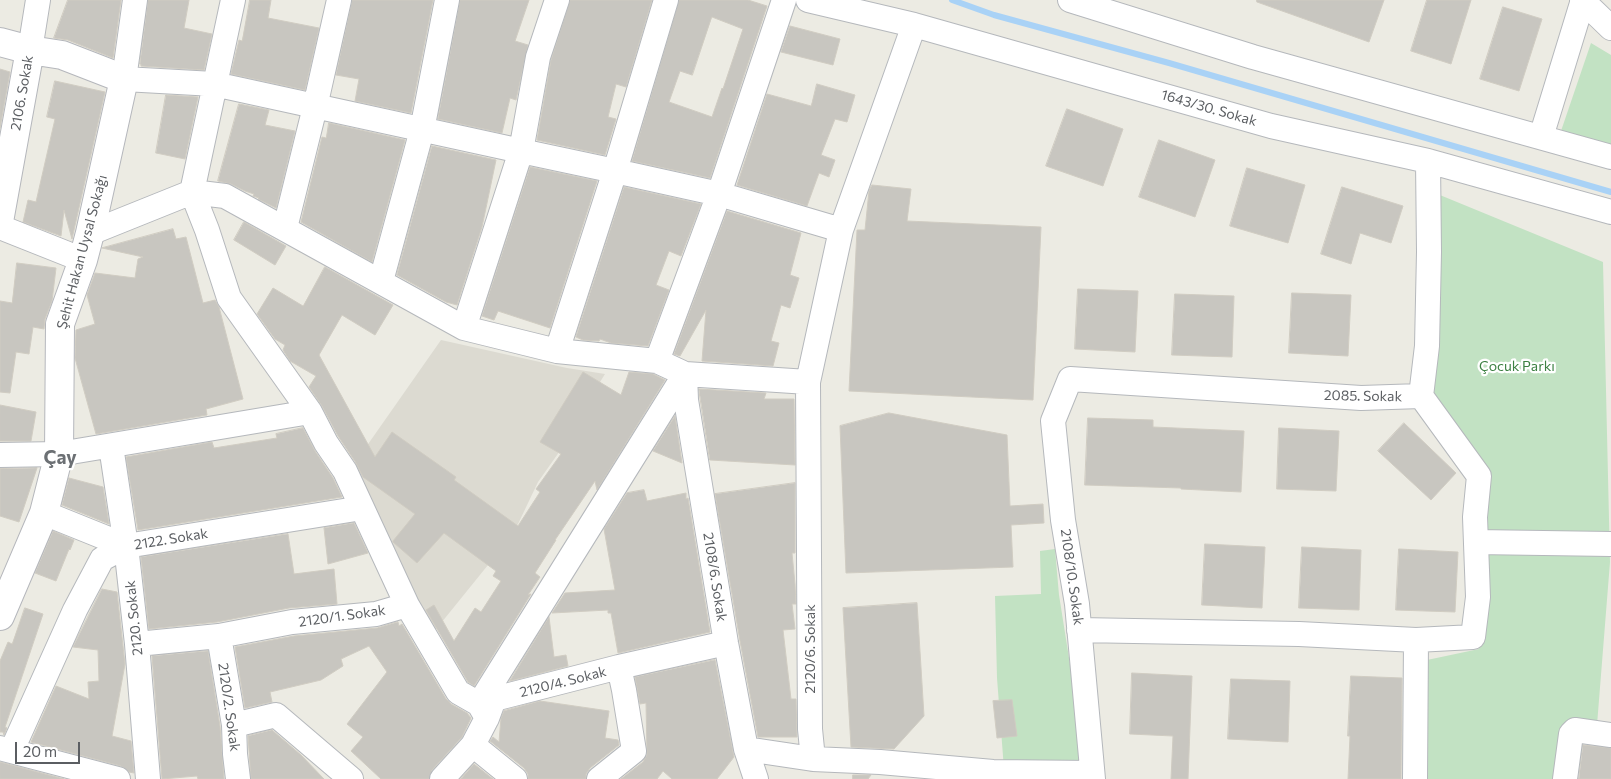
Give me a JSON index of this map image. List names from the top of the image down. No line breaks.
{"streets":{"main road":["2106. Sokak","Şehit Hakan Uysal Sokağı"],"street":["1643/30. Sokak","2085. Sokak","2122. Sokak","2108/6. Sokak","2108/10. Sokak","2120/1. Sokak","2120. Sokak","2120/6. Sokak","2120/4. Sokak","2120/2. Sokak"]},"crossings":[["1643/30. Sokak","2085. Sokak"],["1643/30. Sokak","2120/6. Sokak"],["2085. Sokak","2108/10. Sokak"],["2122. Sokak","2120. Sokak"],["2108/6. Sokak","2120/4. Sokak"],["2120/1. Sokak","2120. Sokak"],["2120/1. Sokak","2120/2. Sokak"]],"districts":["Çay"],"parks":["Çocuk Parkı"],"scale_bar":"20 m"}
